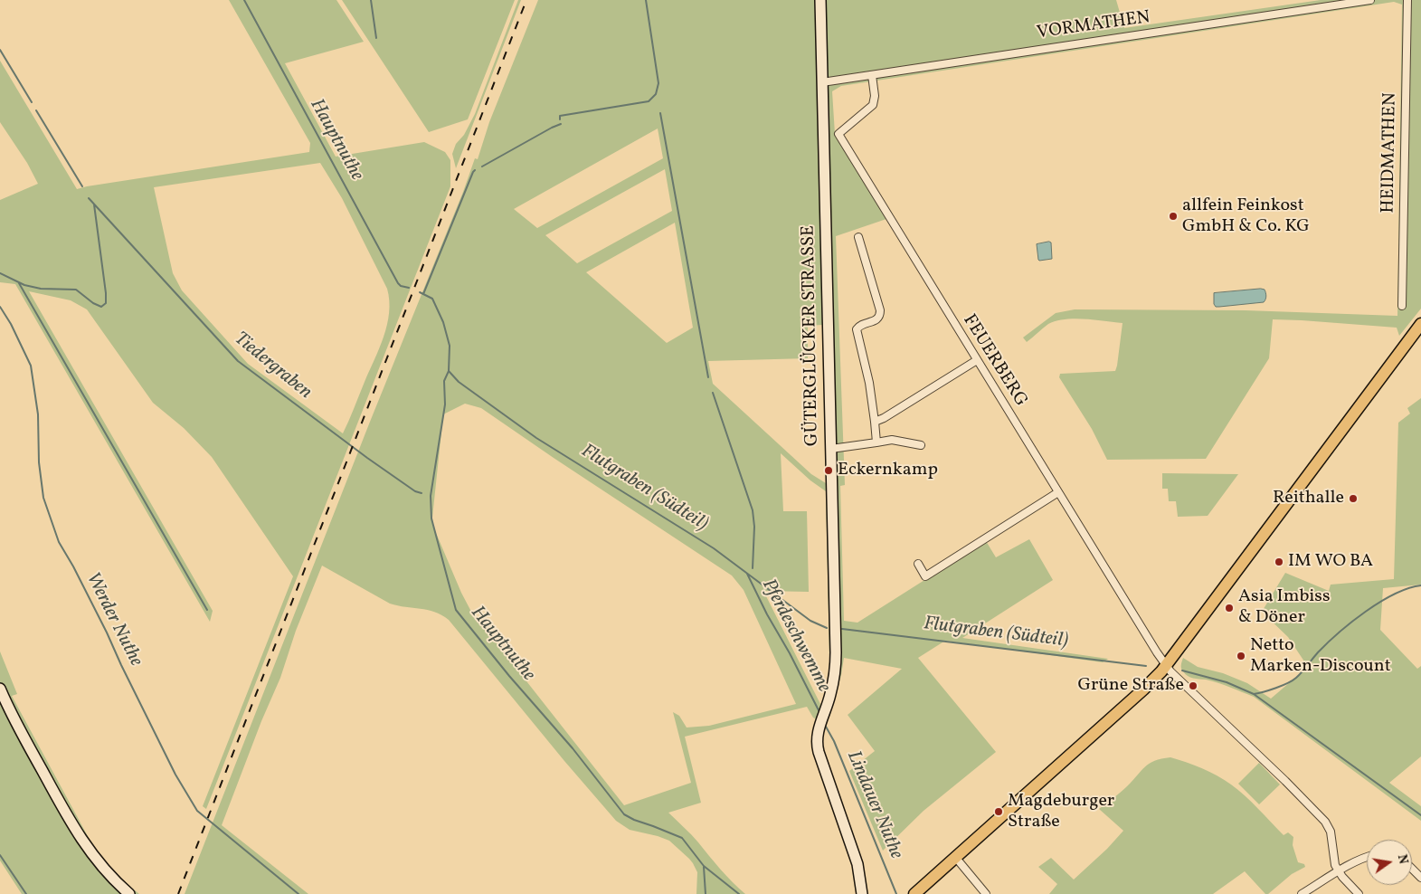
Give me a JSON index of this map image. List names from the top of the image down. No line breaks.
{"streets":{"street":["VORMATHEN","HEIDMATHEN","GÜTERGLÜCKER STRASSE","FEUERBERG"]},"crossings":[["VORMATHEN","GÜTERGLÜCKER STRASSE"],["VORMATHEN","FEUERBERG"]],"water":["Hauptnuthe","Tiedergraben","Flutgraben (Südteil)","Werder Nuthe","Pferdeschwemme","Lindauer Nuthe"],"places":["allfein Feinkost GmbH & Co. KG","Eckernkamp","Reithalle","IM WO BA","Asia Imbiss & Döner","Netto Marken-Discount","Grüne Straße","Magdeburger Straße"],"north":"right"}
